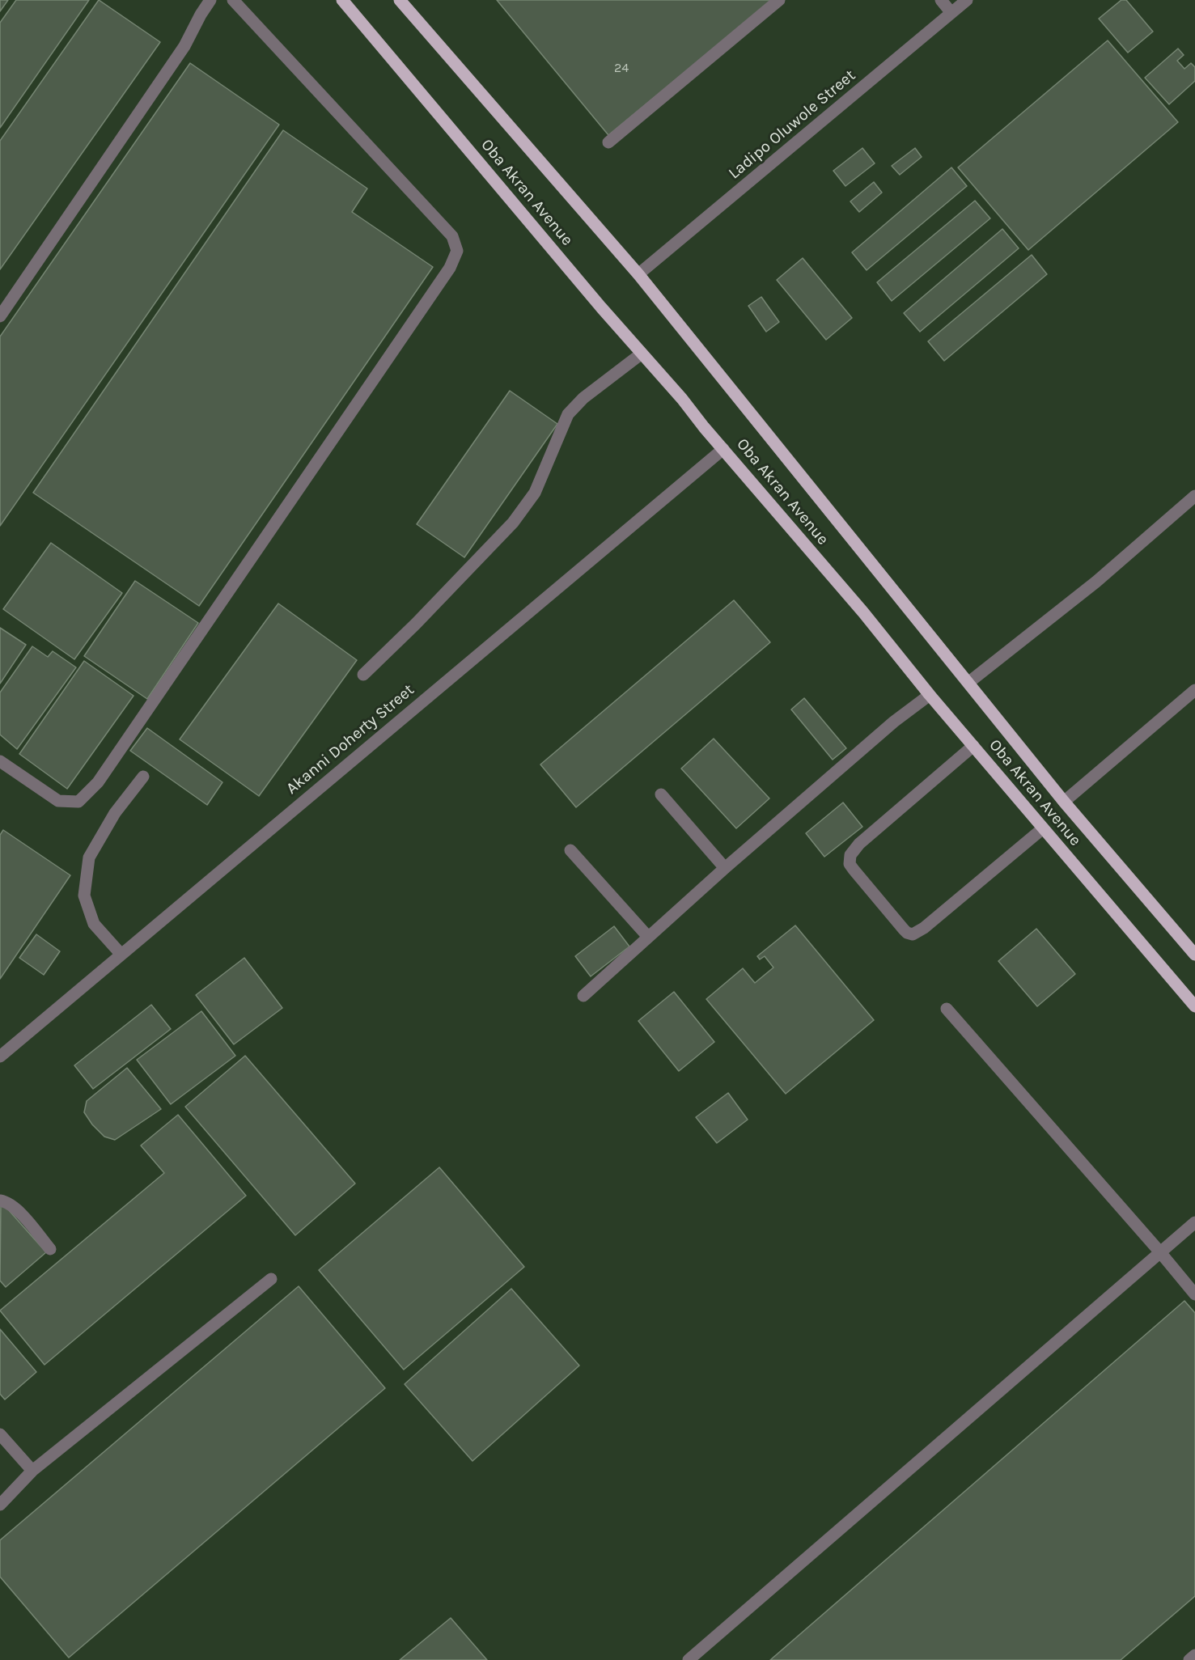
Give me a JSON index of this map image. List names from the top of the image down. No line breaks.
{"streets":{"main road":["Oba Akran Avenue"],"street":["Ladipo Oluwole Street","Akanni Doherty Street"]},"crossings":[["Ladipo Oluwole Street","Oba Akran Avenue"],["Oba Akran Avenue","Akanni Doherty Street"]],"house_numbers":["24"]}
